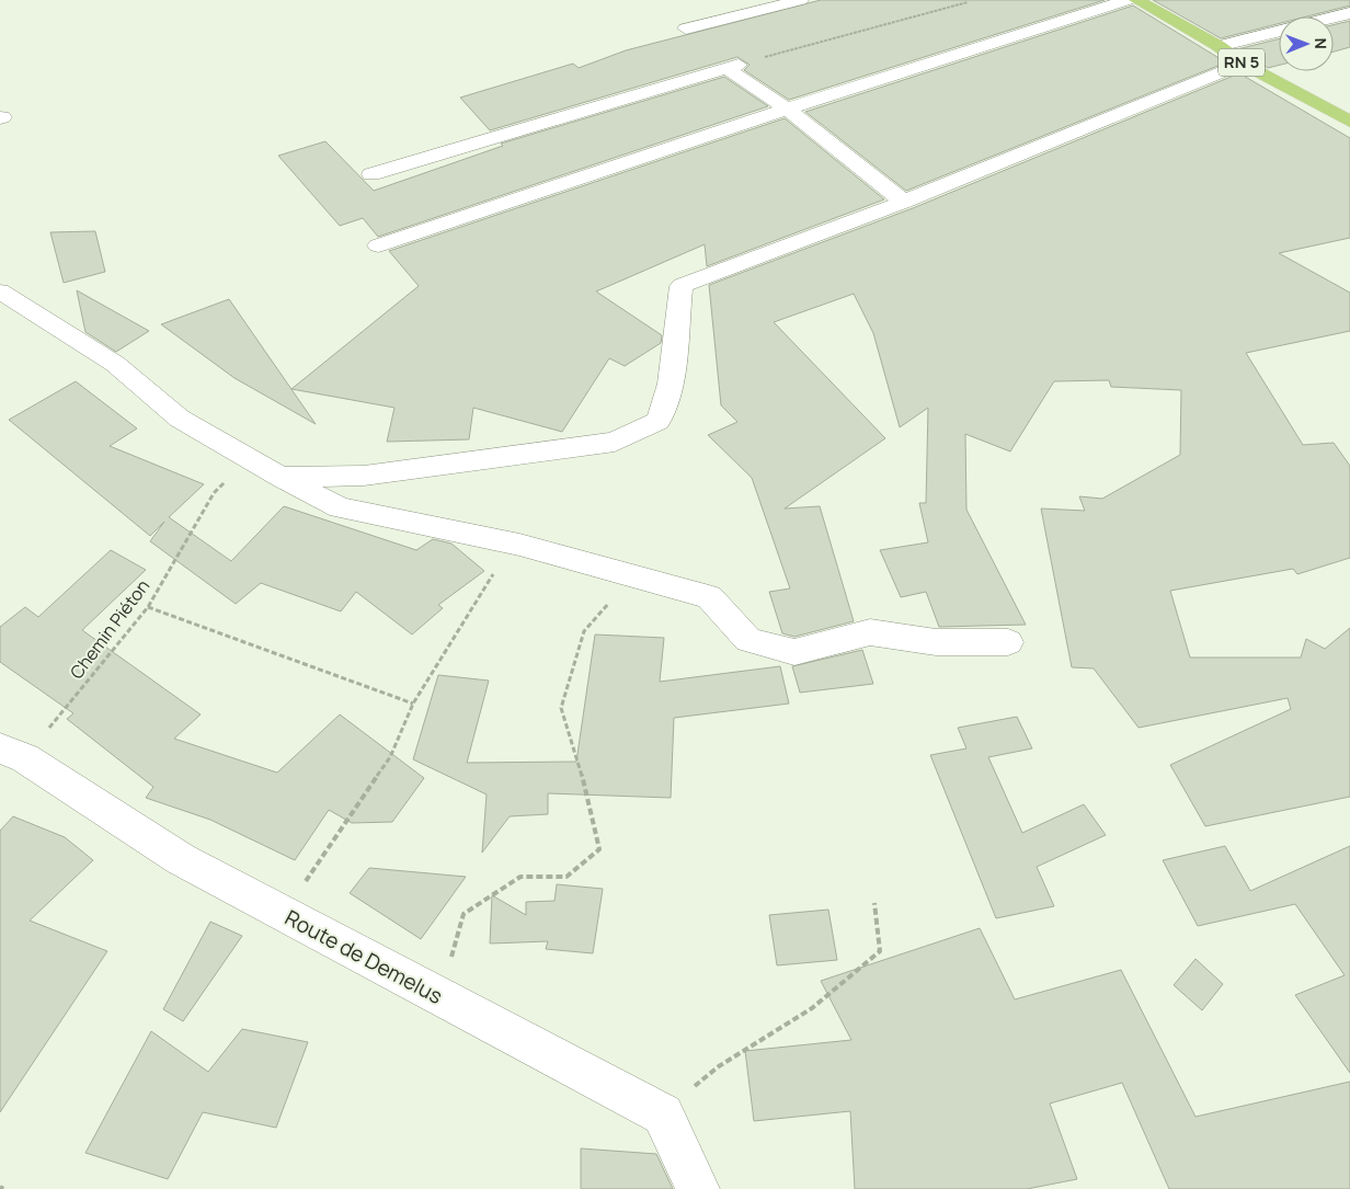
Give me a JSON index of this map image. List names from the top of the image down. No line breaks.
{"streets":{"main road":["RN 5"],"street":["Route de Demelus"],"path":["Chemin Piéton"]},"crossings":[["Chemin Piéton","Route de Demelus"]],"north":"right"}
